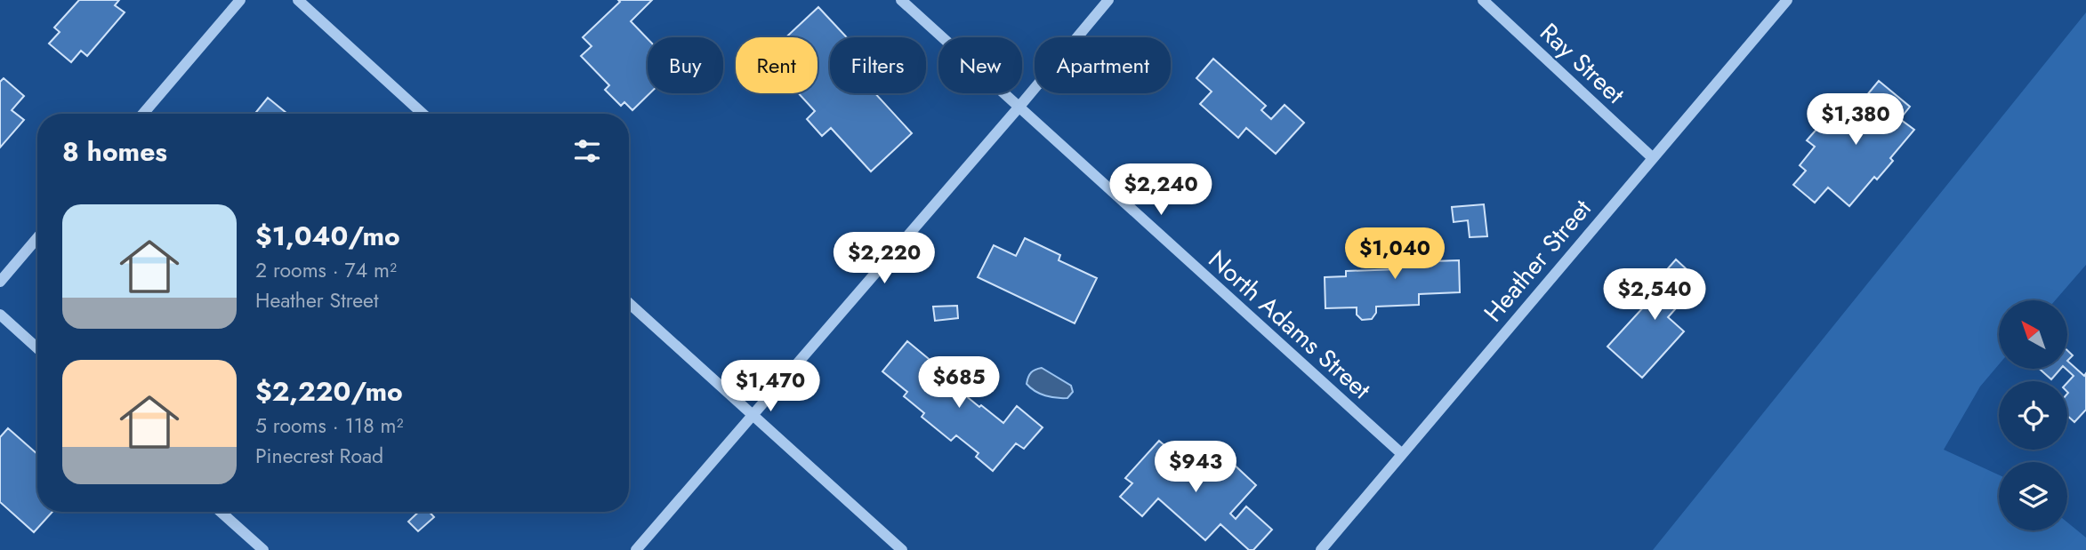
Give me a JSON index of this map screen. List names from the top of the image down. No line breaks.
{"streets":{"street":["Ray Street","Heather Street","North Adams Street"]},"crossings":[["Ray Street","Heather Street"],["Heather Street","North Adams Street"]],"north":"top left","page":{"chip":["Buy","Rent","Filters","New","Apartment"],"price":["$1,380","$2,240","$1,040","$2,220","$2,540","$685","$1,470","$943"],"heading":"8 homes","list":[{"name":"$1,040/mo","note":"2 rooms · 74 m² · Heather Street"},{"name":"$2,220/mo","note":"5 rooms · 118 m² · Pinecrest Road"}]}}
